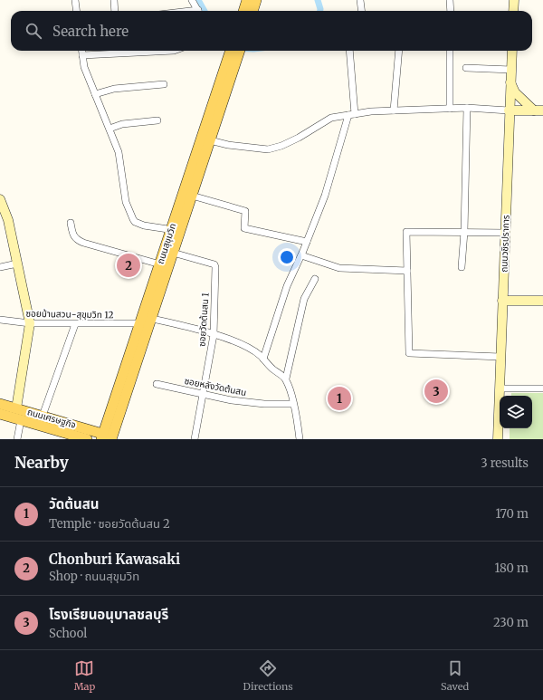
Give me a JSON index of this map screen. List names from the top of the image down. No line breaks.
{"streets":{"main road":["ถนนสุขุมวิท","ถนนเศรษฐกิจ"],"street":["ถนนวชิรปราการ","ซอยบ้านสวน-สุขุมวิท 12","ซอยวัดต้นสน 1","ซอยหลังวัดต้นสน"]},"crossings":[["ถนนสุขุมวิท","ซอยบ้านสวน-สุขุมวิท 12"],["ถนนสุขุมวิท","ซอยวัดต้นสน 1"],["ถนนสุขุมวิท","ถนนเศรษฐกิจ"],["ซอยวัดต้นสน 1","ซอยหลังวัดต้นสน"]],"page":{"search":"Search here","pins":["2","3","1"],"heading":["Nearby","3 results"],"list":[{"mark":"1","name":"วัดต้นสน","note":"Temple · ซอยวัดต้นสน 2","value":"170 m"},{"mark":"2","name":"Chonburi Kawasaki","note":"Shop · ถนนสุขุมวิท","value":"180 m"},{"mark":"3","name":"โรงเรียนอนุบาลชลบุรี","note":"School","value":"230 m"}],"nav":["Map","Directions","Saved"]}}
